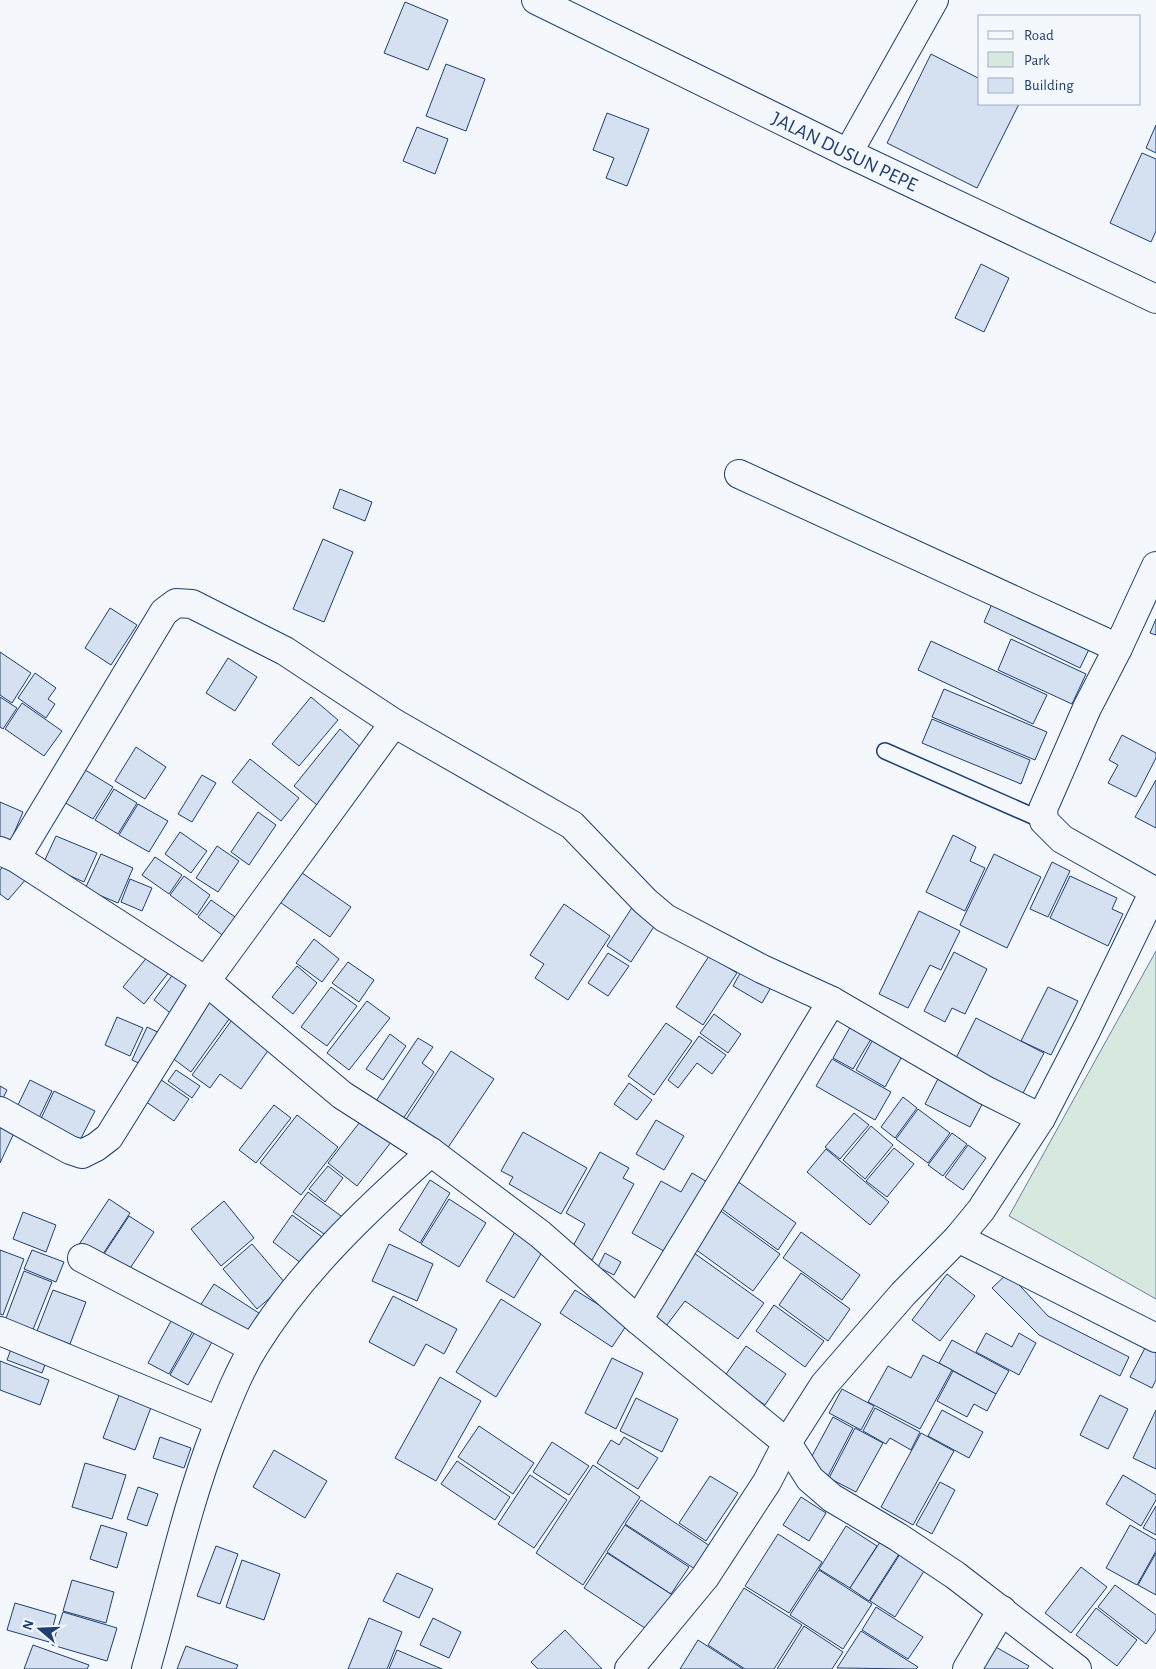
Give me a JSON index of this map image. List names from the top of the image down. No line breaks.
{"streets":{"street":["JALAN DUSUN PEPE"]},"legend":["Road","Park","Building"],"north":"left"}
